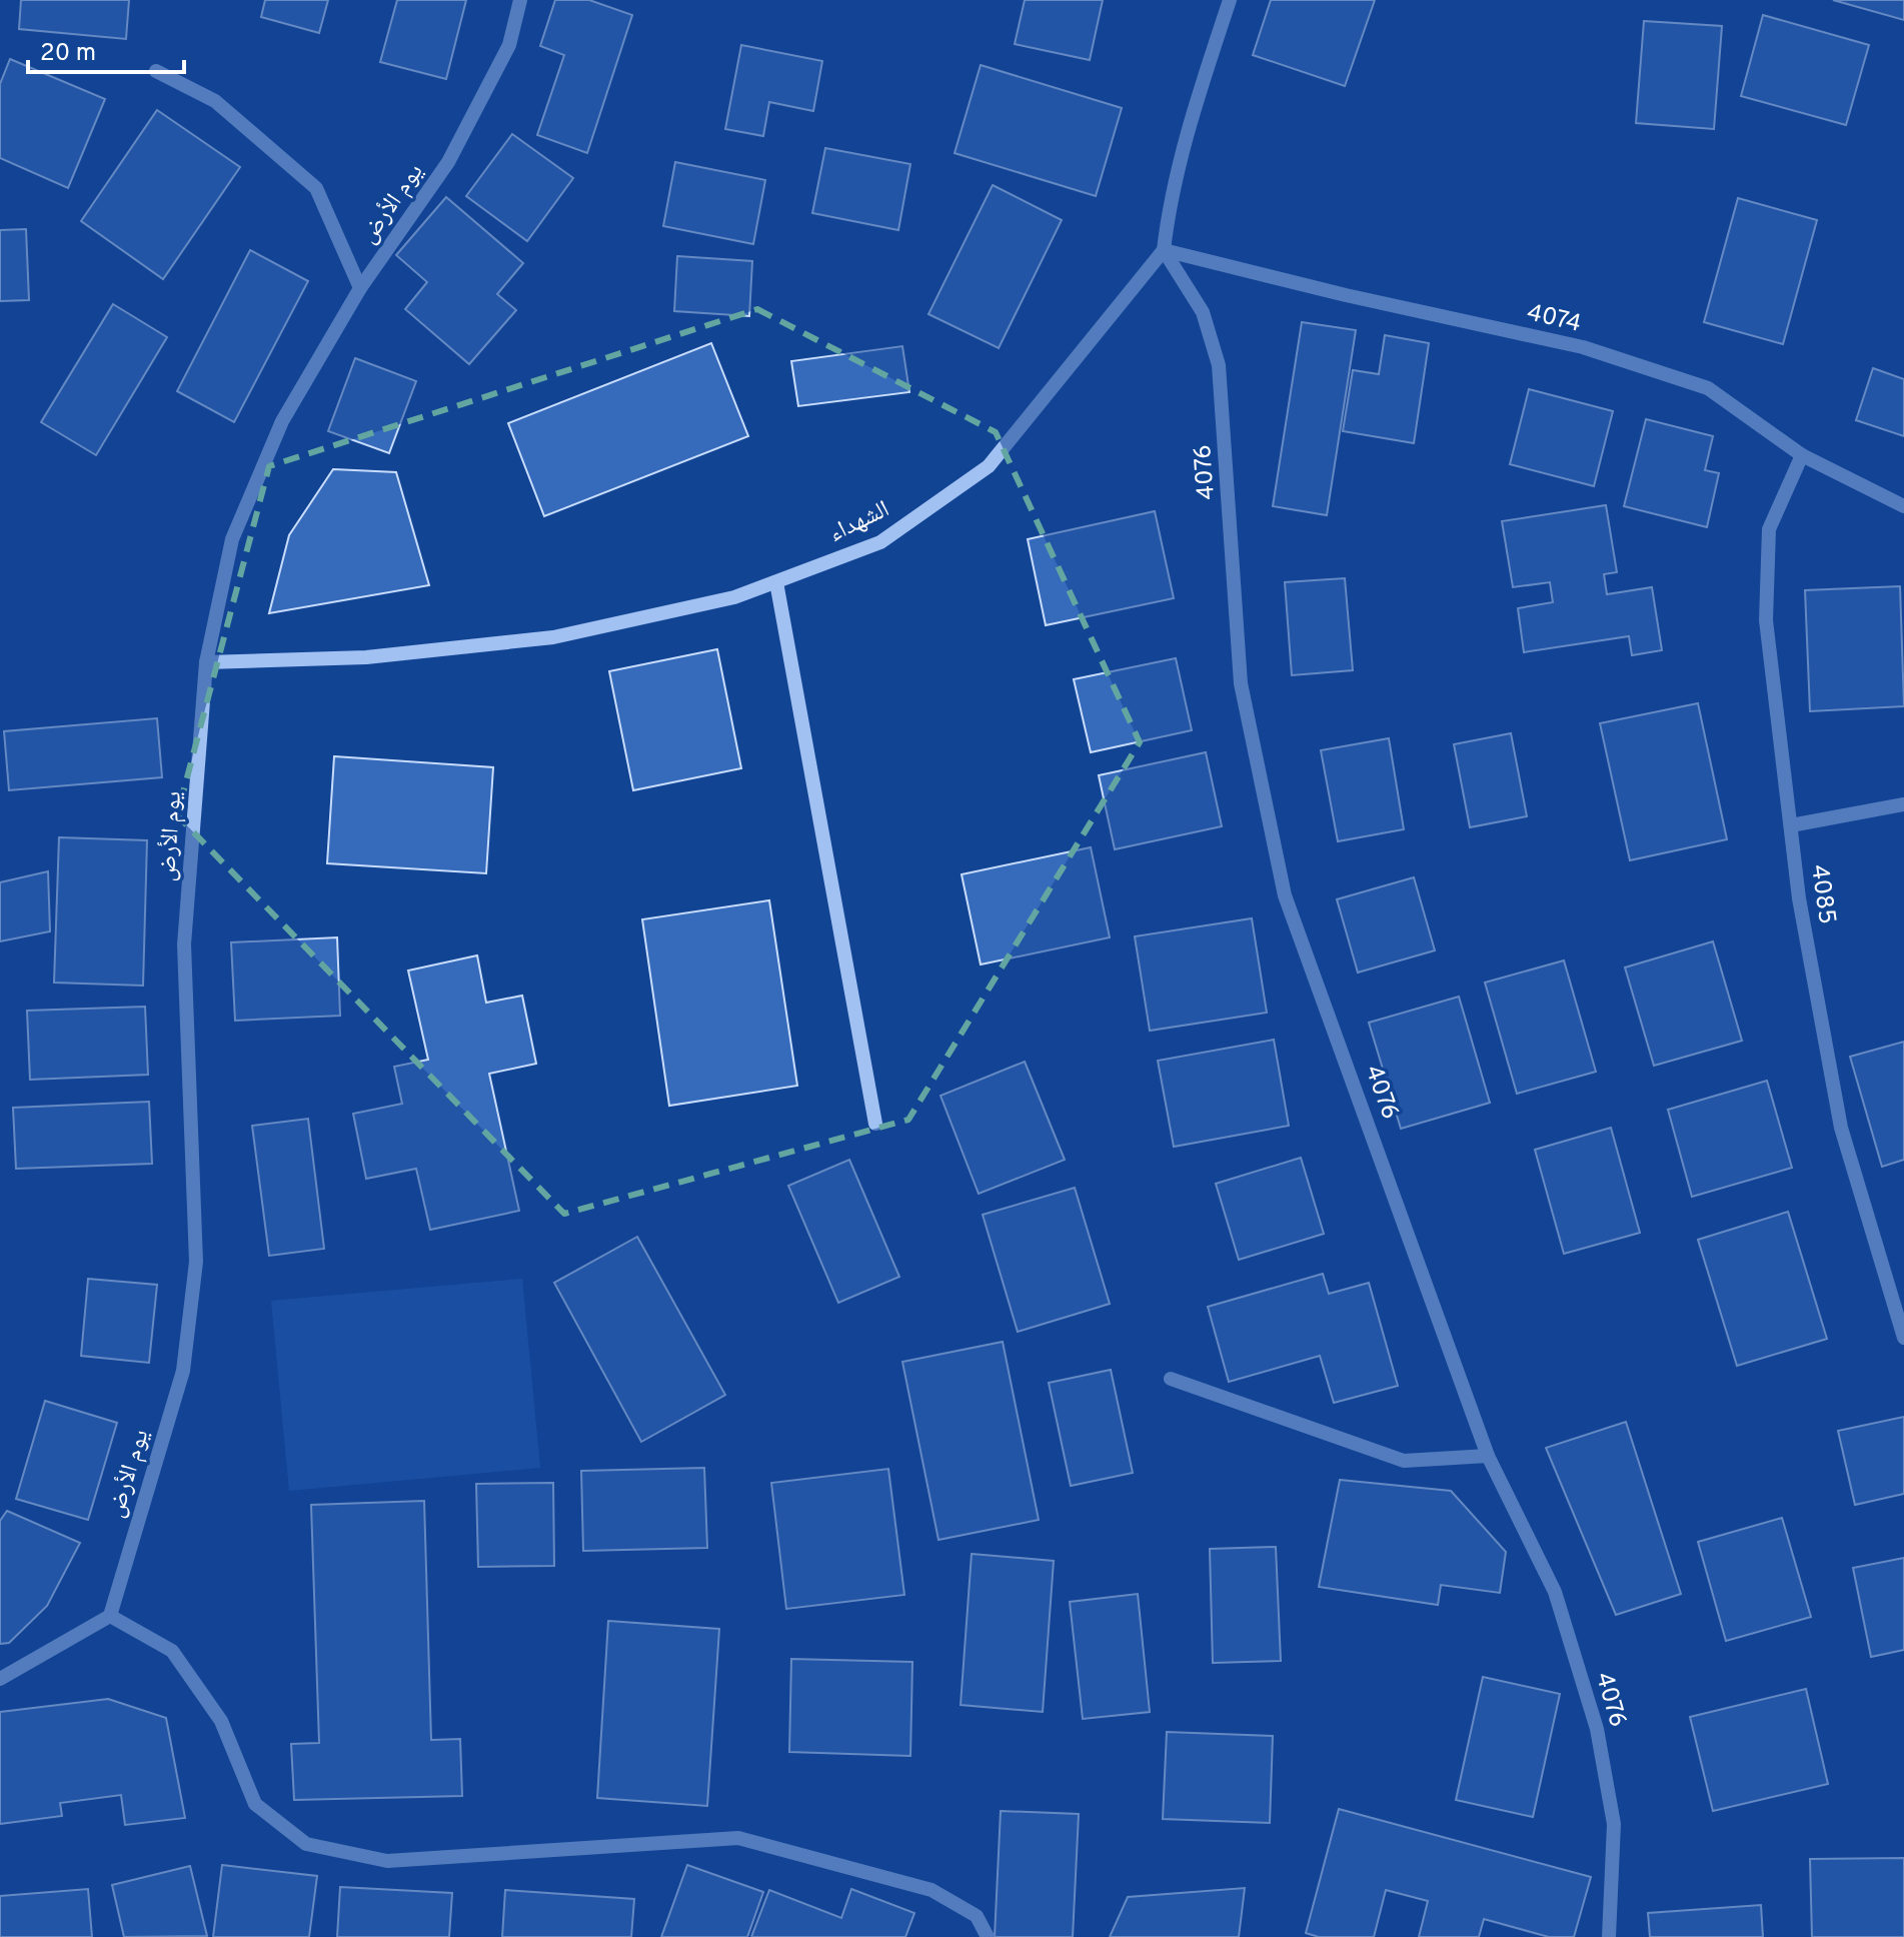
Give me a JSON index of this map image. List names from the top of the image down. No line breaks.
{"streets":{"street":["يوم الأرض","4074","4076","الشهداء","4085"]},"crossings":[["يوم الأرض","الشهداء"],["4074","4076"],["4074","الشهداء"],["4074","4085"],["4076","الشهداء"]],"scale_bar":"20 m"}
